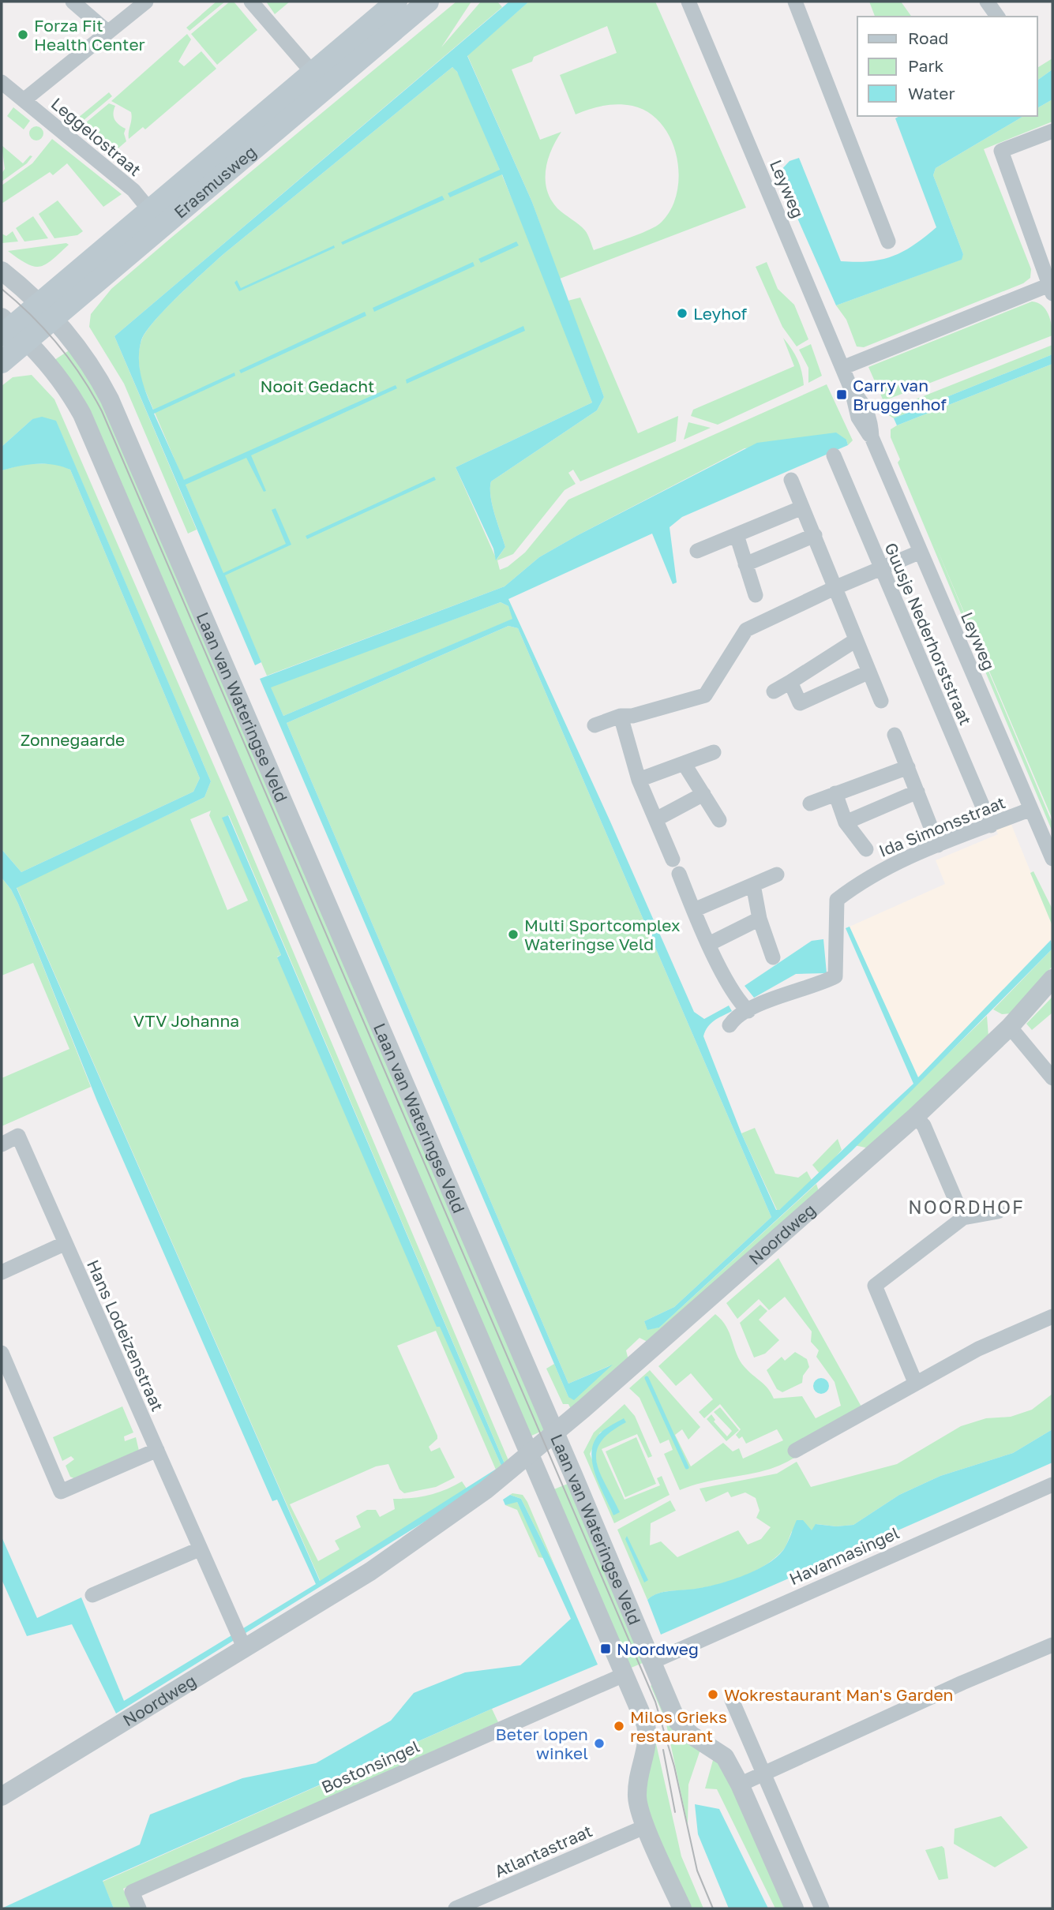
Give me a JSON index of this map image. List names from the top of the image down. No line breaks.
{"streets":{"main road":["Erasmusweg"],"street":["Leggelostraat","Leyweg","Guusje Nederhorststraat","Laan van Wateringse Veld","Ida Simonsstraat","Noordweg","Hans Lodeizenstraat","Havannasingel","Bostonsingel","Atlantastraat"]},"crossings":[["Leggelostraat","Erasmusweg"],["Erasmusweg","Laan van Wateringse Veld"],["Leyweg","Ida Simonsstraat"],["Guusje Nederhorststraat","Ida Simonsstraat"],["Laan van Wateringse Veld","Noordweg"],["Laan van Wateringse Veld","Havannasingel"],["Laan van Wateringse Veld","Bostonsingel"],["Laan van Wateringse Veld","Atlantastraat"],["Noordweg","Hans Lodeizenstraat"]],"districts":["NOORDHOF"],"parks":["Nooit Gedacht","Zonnegaarde","VTV Johanna"],"places":{"other":["Forza Fit Health Center","Leyhof","Multi Sportcomplex Wateringse Veld","Wokrestaurant Man's Garden","Milos Grieks restaurant","Beter lopen winkel"],"transit":["Carry van Bruggenhof","Noordweg"]},"legend":["Road","Park","Water"]}
